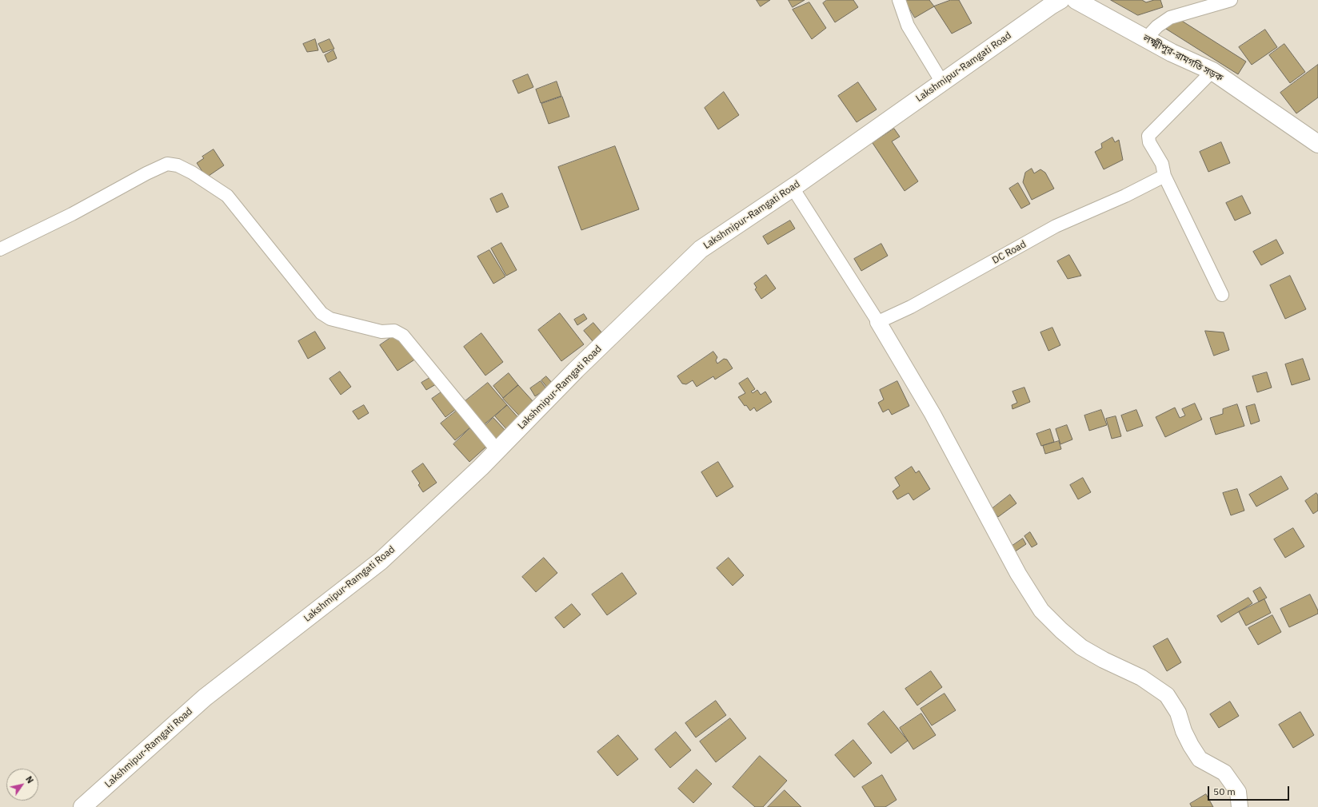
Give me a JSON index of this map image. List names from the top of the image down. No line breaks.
{"streets":{"main road":["লক্ষ্মীপুর-রামগতি সড়ক","Lakshmipur-Ramgati Road"],"street":["DC Road"]},"scale_bar":"50 m","north":"top right"}
